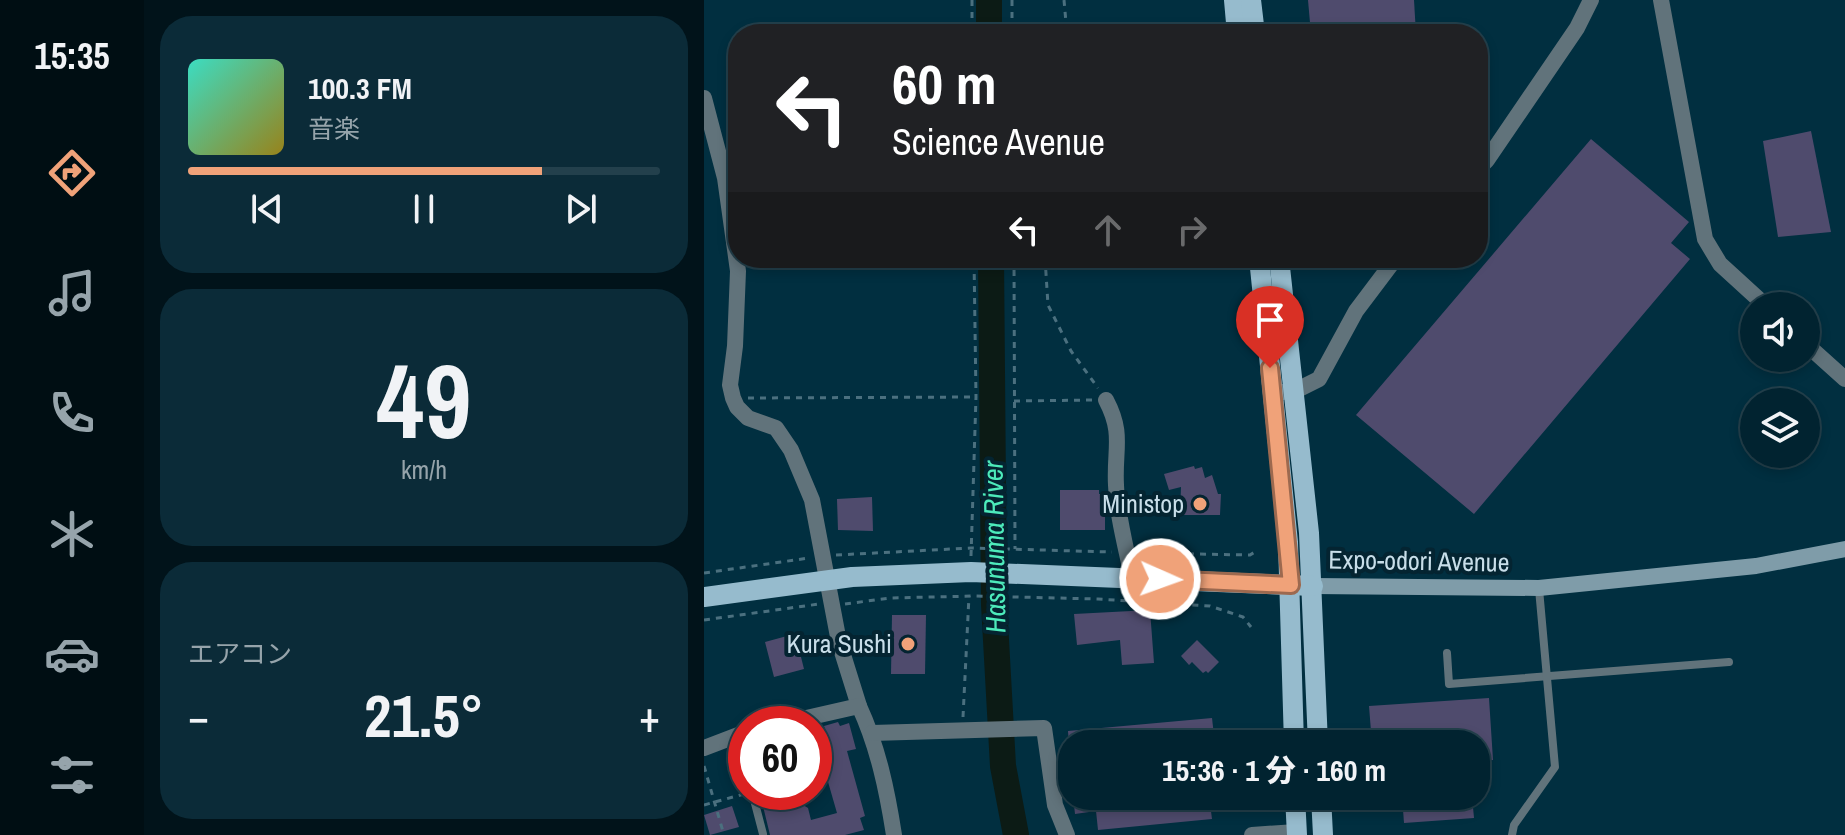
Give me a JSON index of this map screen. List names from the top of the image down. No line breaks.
{"streets":{"main road":["Expo-odori Avenue"]},"water":["Hasunuma River"],"places":["Ministop","Kura Sushi"],"page":{"tabs":"15:35","turn":["60 m","Science Avenue"],"song":["100.3 FM","音楽"],"tile":[["49","km/h"],"エアコン"],"heat":["−","21.5°","+"],"limit":"60","trip":"15:36 · 1 分 · 160 m"}}
